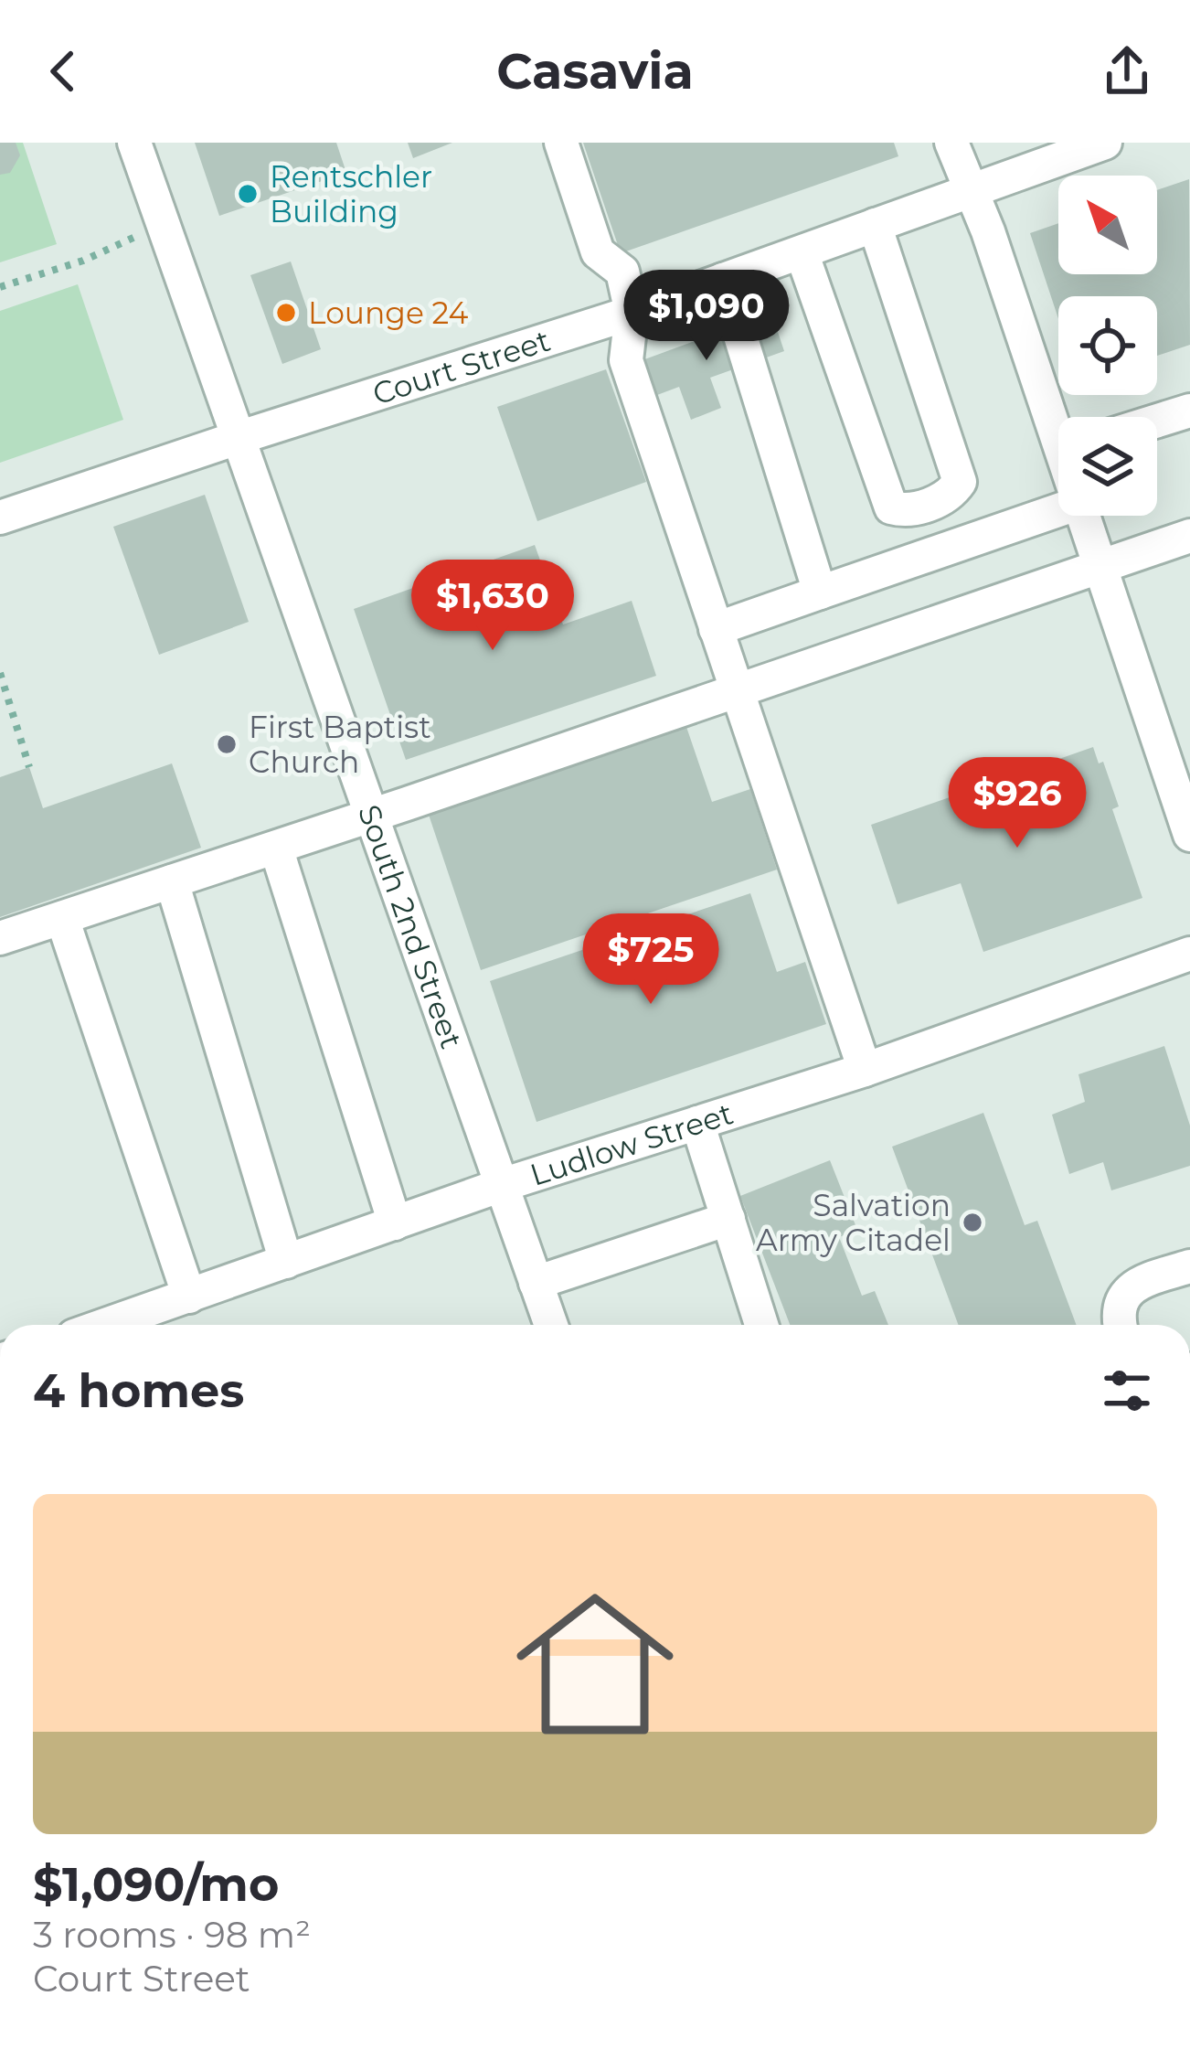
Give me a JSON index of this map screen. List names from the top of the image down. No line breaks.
{"streets":{"street":["Court Street","South 2nd Street","Ludlow Street"]},"crossings":[["Court Street","South 2nd Street"],["South 2nd Street","Ludlow Street"]],"places":["Rentschler Building","Lounge 24","First Baptist Church","Salvation Army Citadel"],"north":"top left","page":{"header":"Casavia","price":["$1,090","$1,630","$926","$725"],"heading":"4 homes","list":[{"name":"$1,090/mo","note":"3 rooms · 98 m² · Court Street"}]}}
